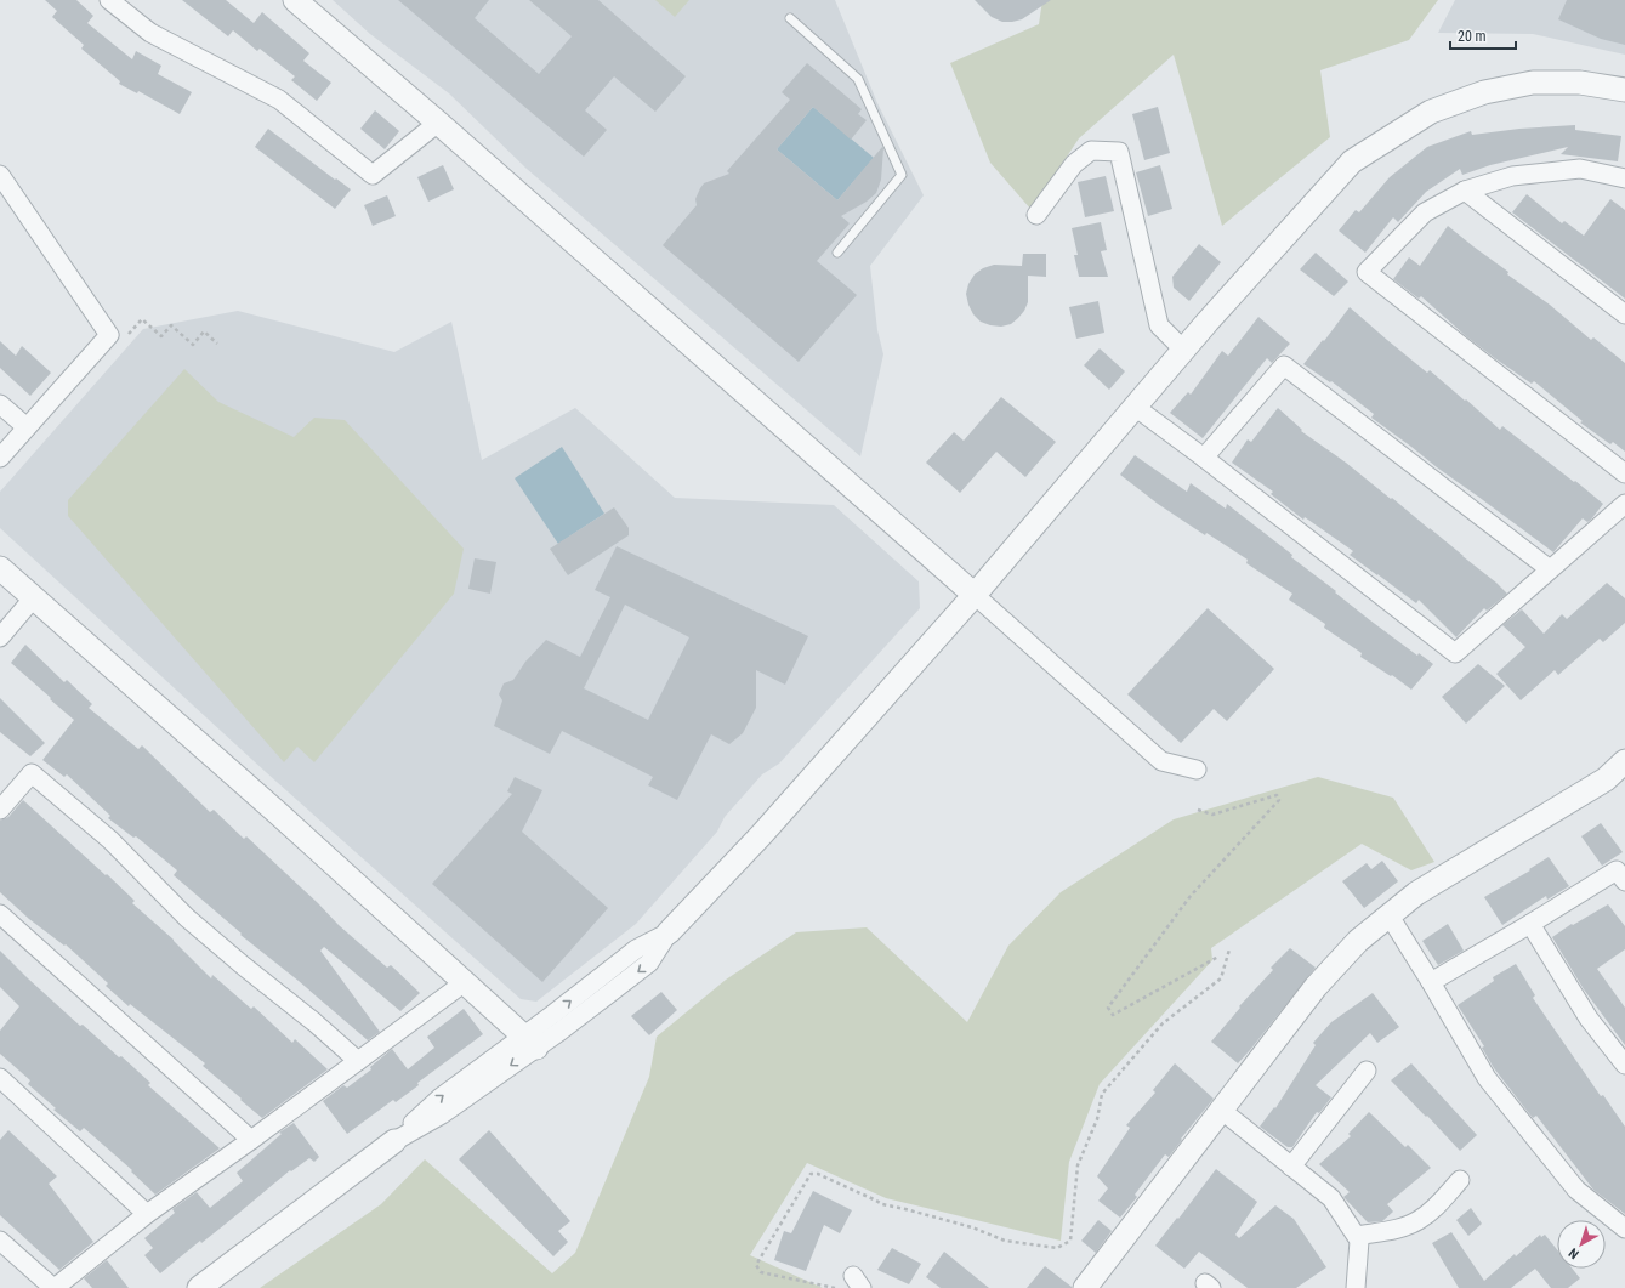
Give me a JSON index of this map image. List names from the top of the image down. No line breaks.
{"scale_bar":"20 m","north":"bottom left"}
